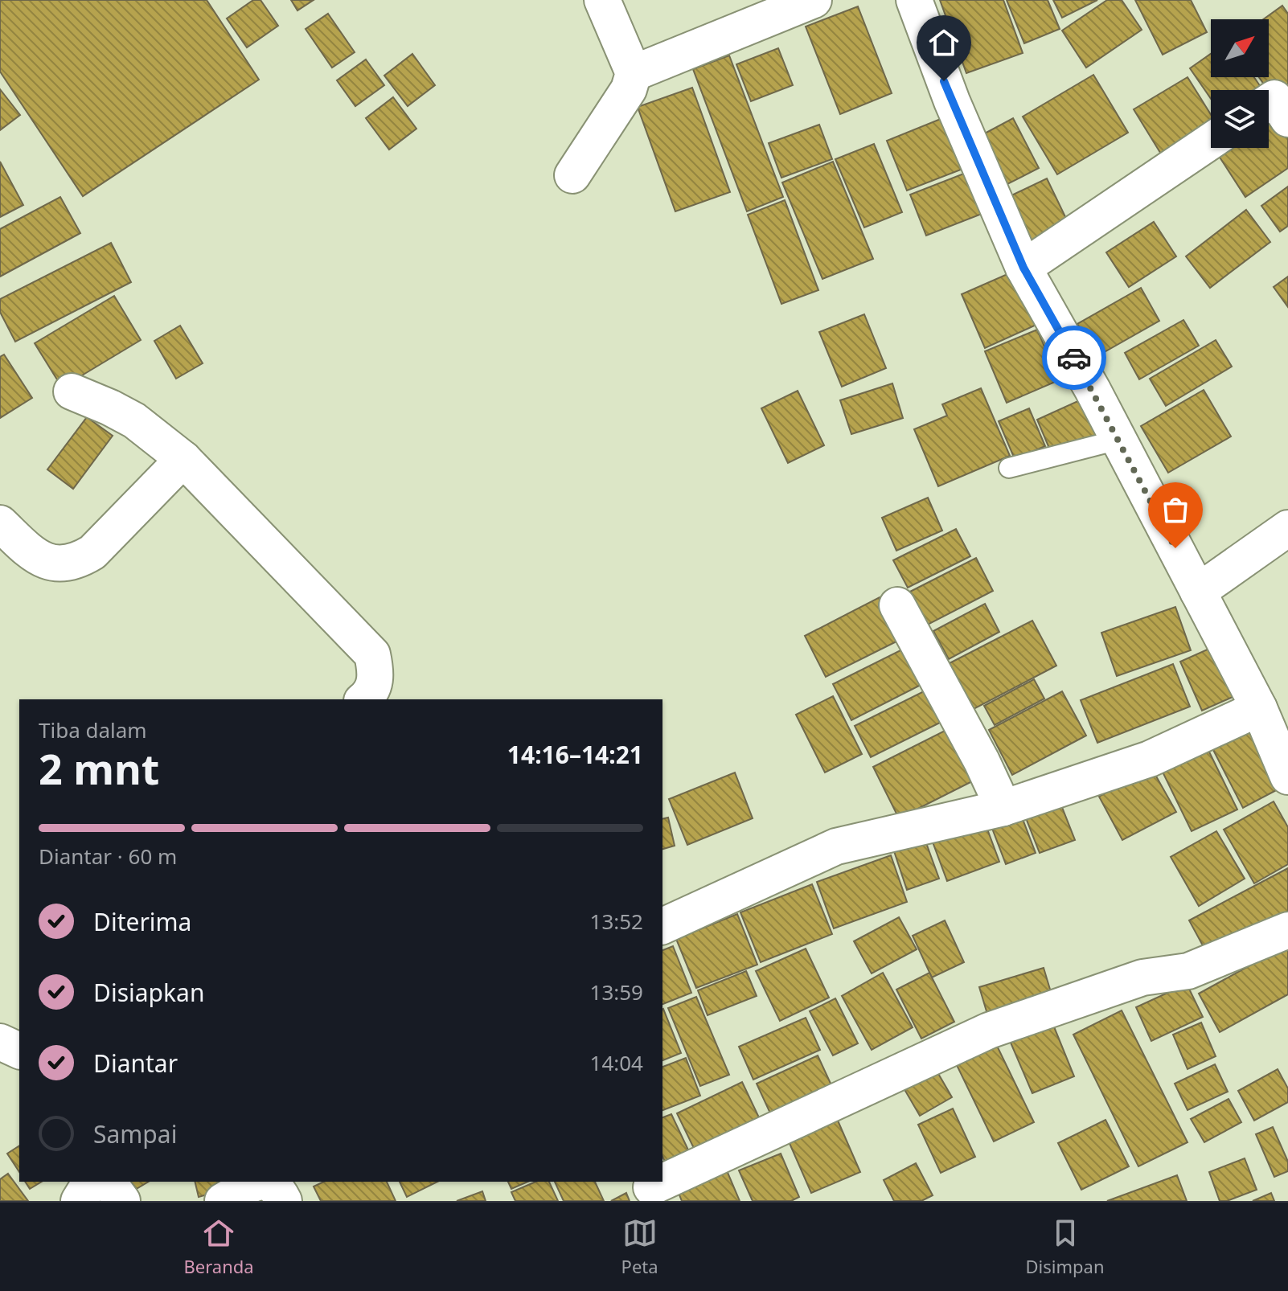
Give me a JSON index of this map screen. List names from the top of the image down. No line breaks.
{"north":"top right","page":{"heading":["2 mnt","Tiba dalam","14:16–14:21"],"bar":"Diantar · 60 m","list":[["Diterima","13:52"],["Disiapkan","13:59"],["Diantar","14:04"],"Sampai"],"tabs":["Beranda","Peta","Disimpan"]}}
